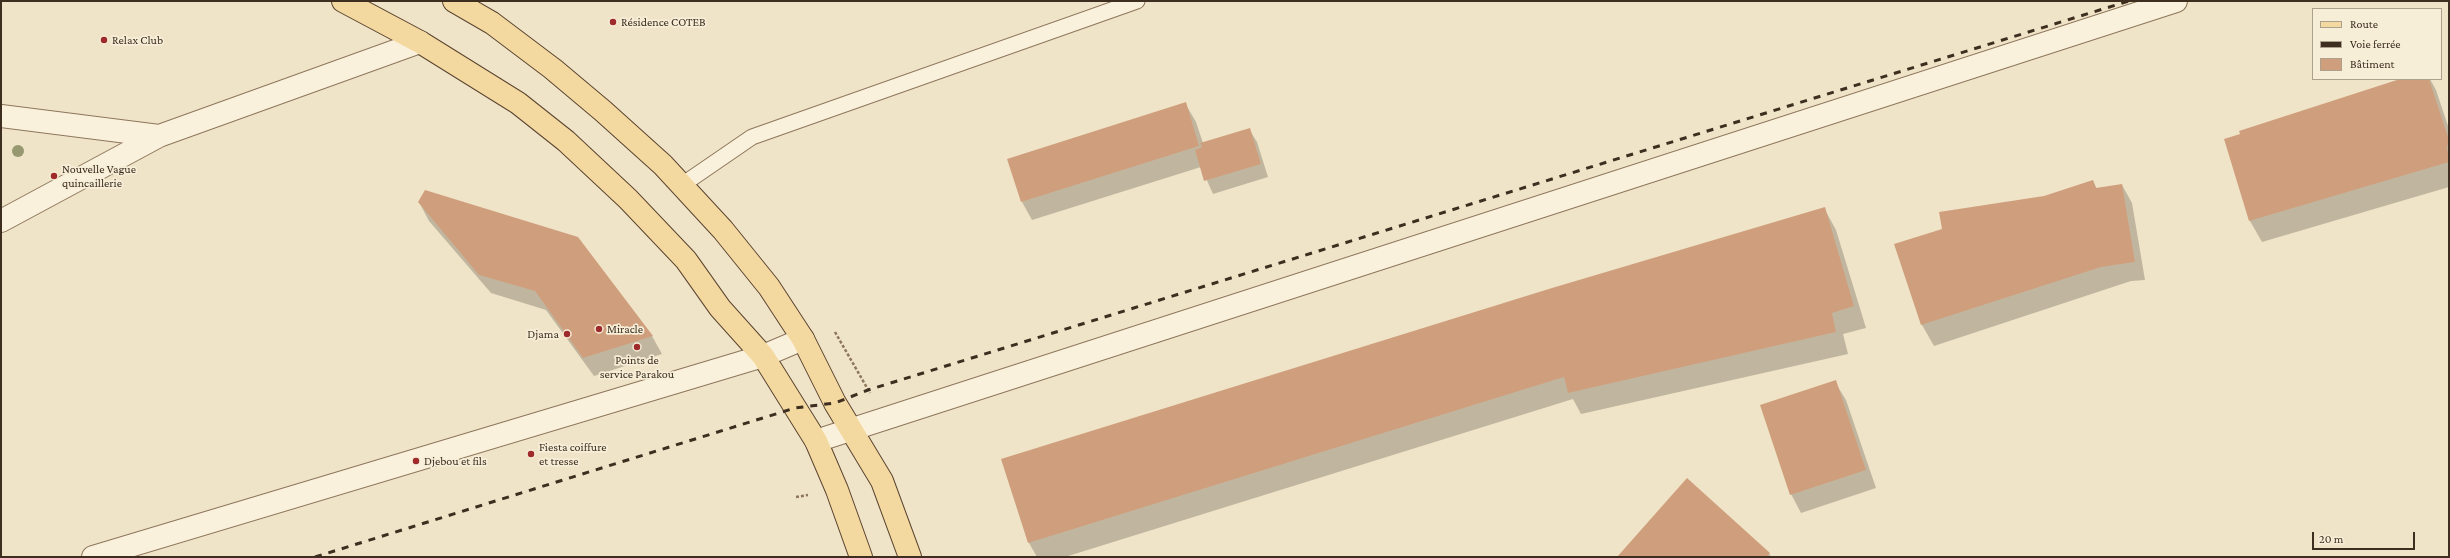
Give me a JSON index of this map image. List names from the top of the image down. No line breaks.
{"places":["Résidence COTEB","Relax Club","Nouvelle Vague quincaillerie","Miracle","Djama","Points de service Parakou","Fiesta coiffure et tresse","Djebou et fils"],"legend":["Route","Voie ferrée","Bâtiment"],"scale_bar":"20 m"}
